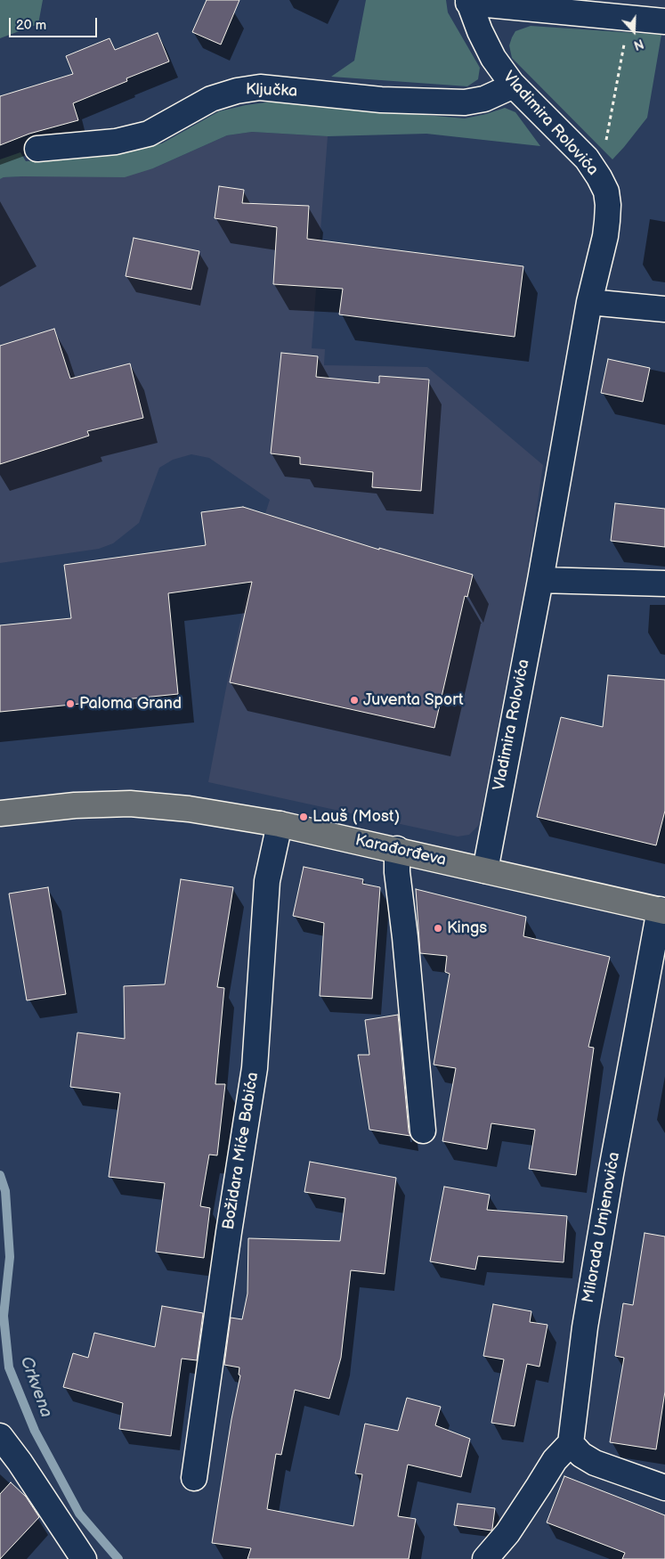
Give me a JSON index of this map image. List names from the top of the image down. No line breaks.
{"streets":{"main road":["Karađorđeva"],"street":["Ključka","Vladimira Rolovića","Božidara Miće Babića","Milorada Umjenovića"]},"crossings":[["Ključka","Vladimira Rolovića"],["Vladimira Rolovića","Karađorđeva"],["Karađorđeva","Božidara Miće Babića"],["Karađorđeva","Milorada Umjenovića"]],"water":["Crkvena"],"places":["Juventa Sport","Paloma Grand","Lauš (Most)","Kings"],"scale_bar":"20 m","north":"bottom"}
